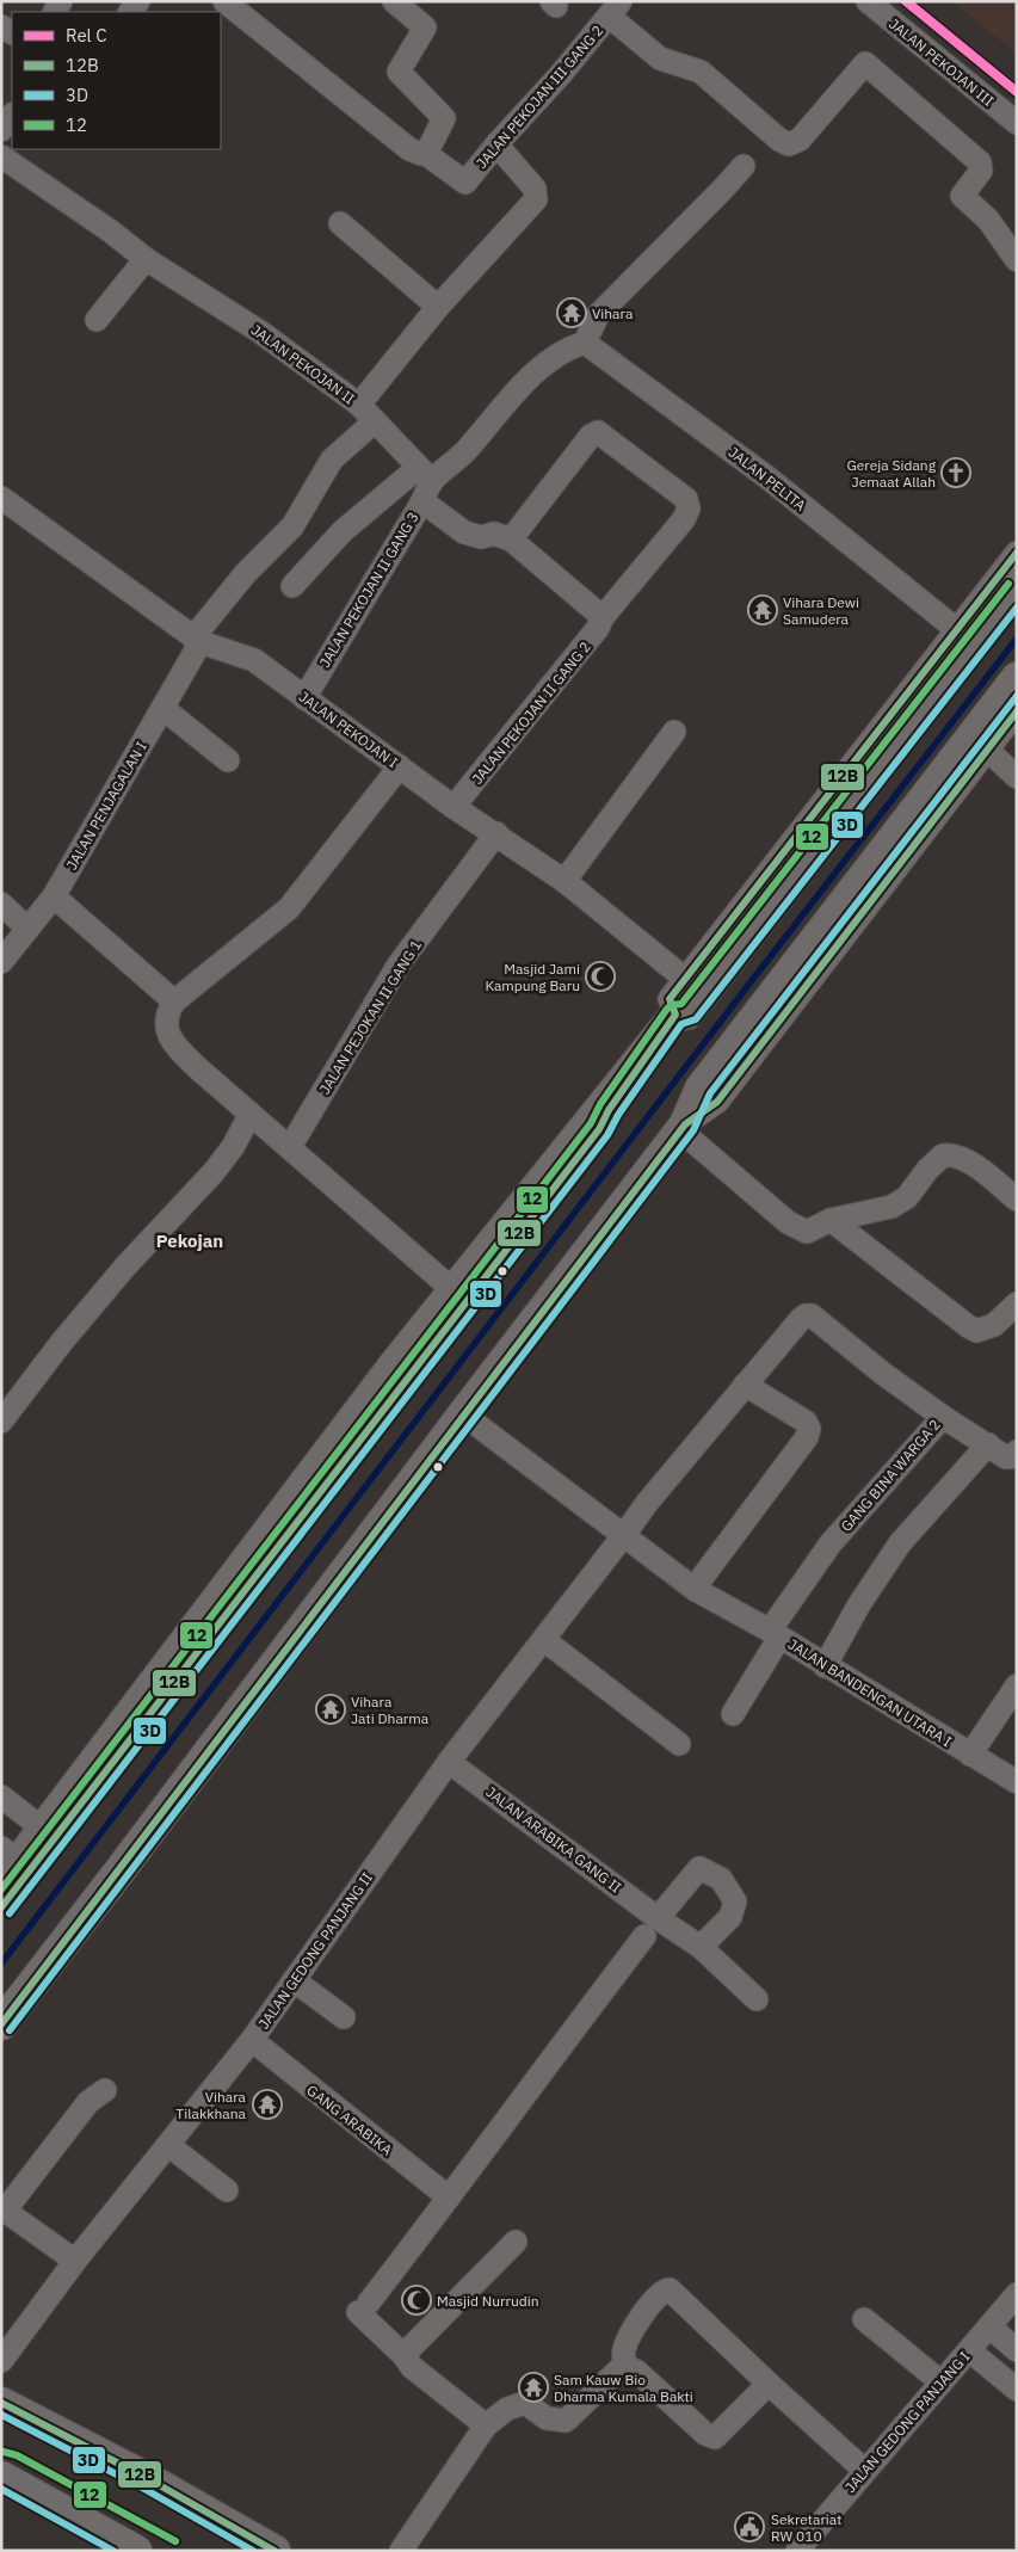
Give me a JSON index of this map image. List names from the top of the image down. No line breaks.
{"streets":{"street":["JALAN PEKOJAN III","JALAN PEKOJAN III GANG 2","JALAN PEKOJAN II","JALAN PELITA","JALAN PEKOJAN II GANG 3","JALAN PEKOJAN II GANG 2","JALAN PEKOJAN I","JALAN PENJAGALAN I","JALAN PEJOKAN II GANG 1","GANG BINA WARGA 2","JALAN BANDENGAN UTARA I","JALAN ARABIKA GANG II","JALAN GEDONG PANJANG II","GANG ARABIKA","JALAN GEDONG PANJANG I"]},"crossings":[["JALAN PEKOJAN II","JALAN PEKOJAN II GANG 3"],["JALAN PEKOJAN II","JALAN PENJAGALAN I"],["JALAN PEKOJAN II GANG 3","JALAN PEKOJAN I"],["JALAN PEKOJAN II GANG 2","JALAN PEKOJAN I"],["JALAN PEKOJAN I","JALAN PENJAGALAN I"],["JALAN PEKOJAN I","JALAN PEJOKAN II GANG 1"],["GANG BINA WARGA 2","JALAN BANDENGAN UTARA I"],["GANG BINA WARGA 2","JALAN GEDONG PANJANG II"],["JALAN BANDENGAN UTARA I","JALAN GEDONG PANJANG II"],["JALAN ARABIKA GANG II","JALAN GEDONG PANJANG II"],["JALAN GEDONG PANJANG II","GANG ARABIKA"]],"districts":["Pekojan"],"places":{"temple":["Vihara","Vihara Dewi Samudera","Vihara Jati Dharma","Vihara Tilakkhana","Sam Kauw Bio Dharma Kumala Bakti"],"church":["Gereja Sidang Jemaat Allah"],"mosque":["Masjid Jami Kampung Baru","Masjid Nurrudin"],"public building":["Sekretariat RW 010"]},"lines":["rail line C","transit line 12B","transit line 12","transit line 3D"],"legend":["Rel C","12B","3D","12"]}
